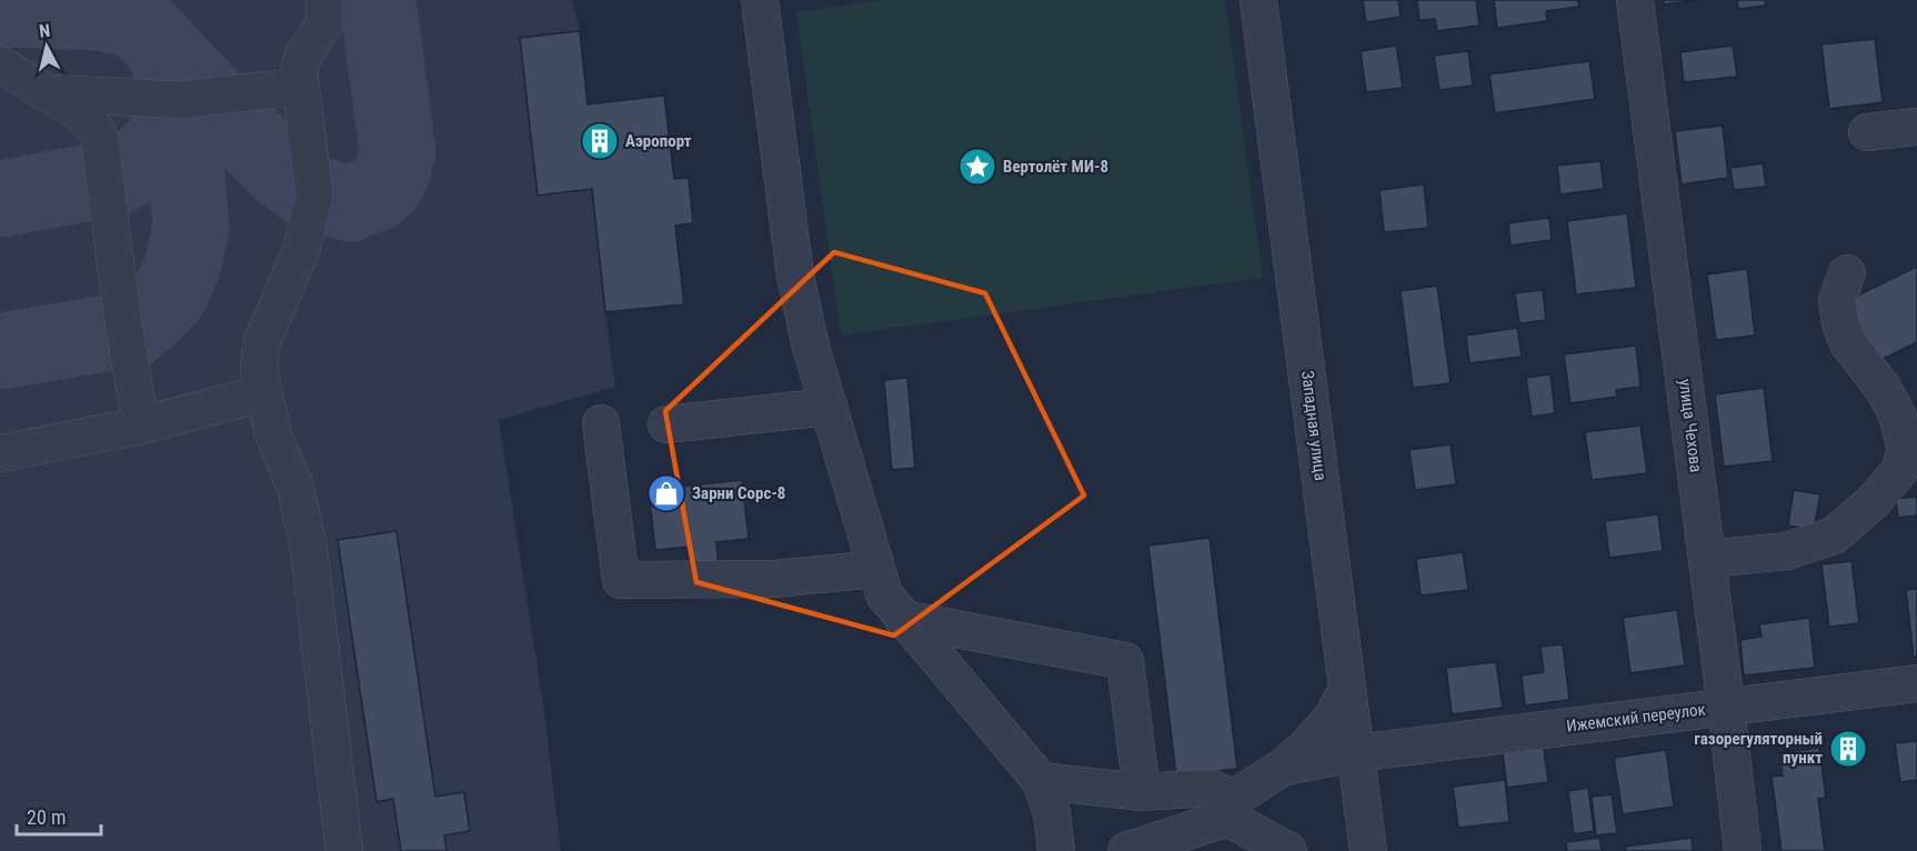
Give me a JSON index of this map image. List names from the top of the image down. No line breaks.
{"streets":{"street":["Западная улица","улица Чехова","Ижемский переулок"]},"crossings":[["Западная улица","Ижемский переулок"],["улица Чехова","Ижемский переулок"]],"places":{"building":["Аэропорт","газорегуляторный пункт"],"place":["Вертолёт МИ-8"],"shop":["Зарни Сорс-8"]},"scale_bar":"20 m","north":"top"}
